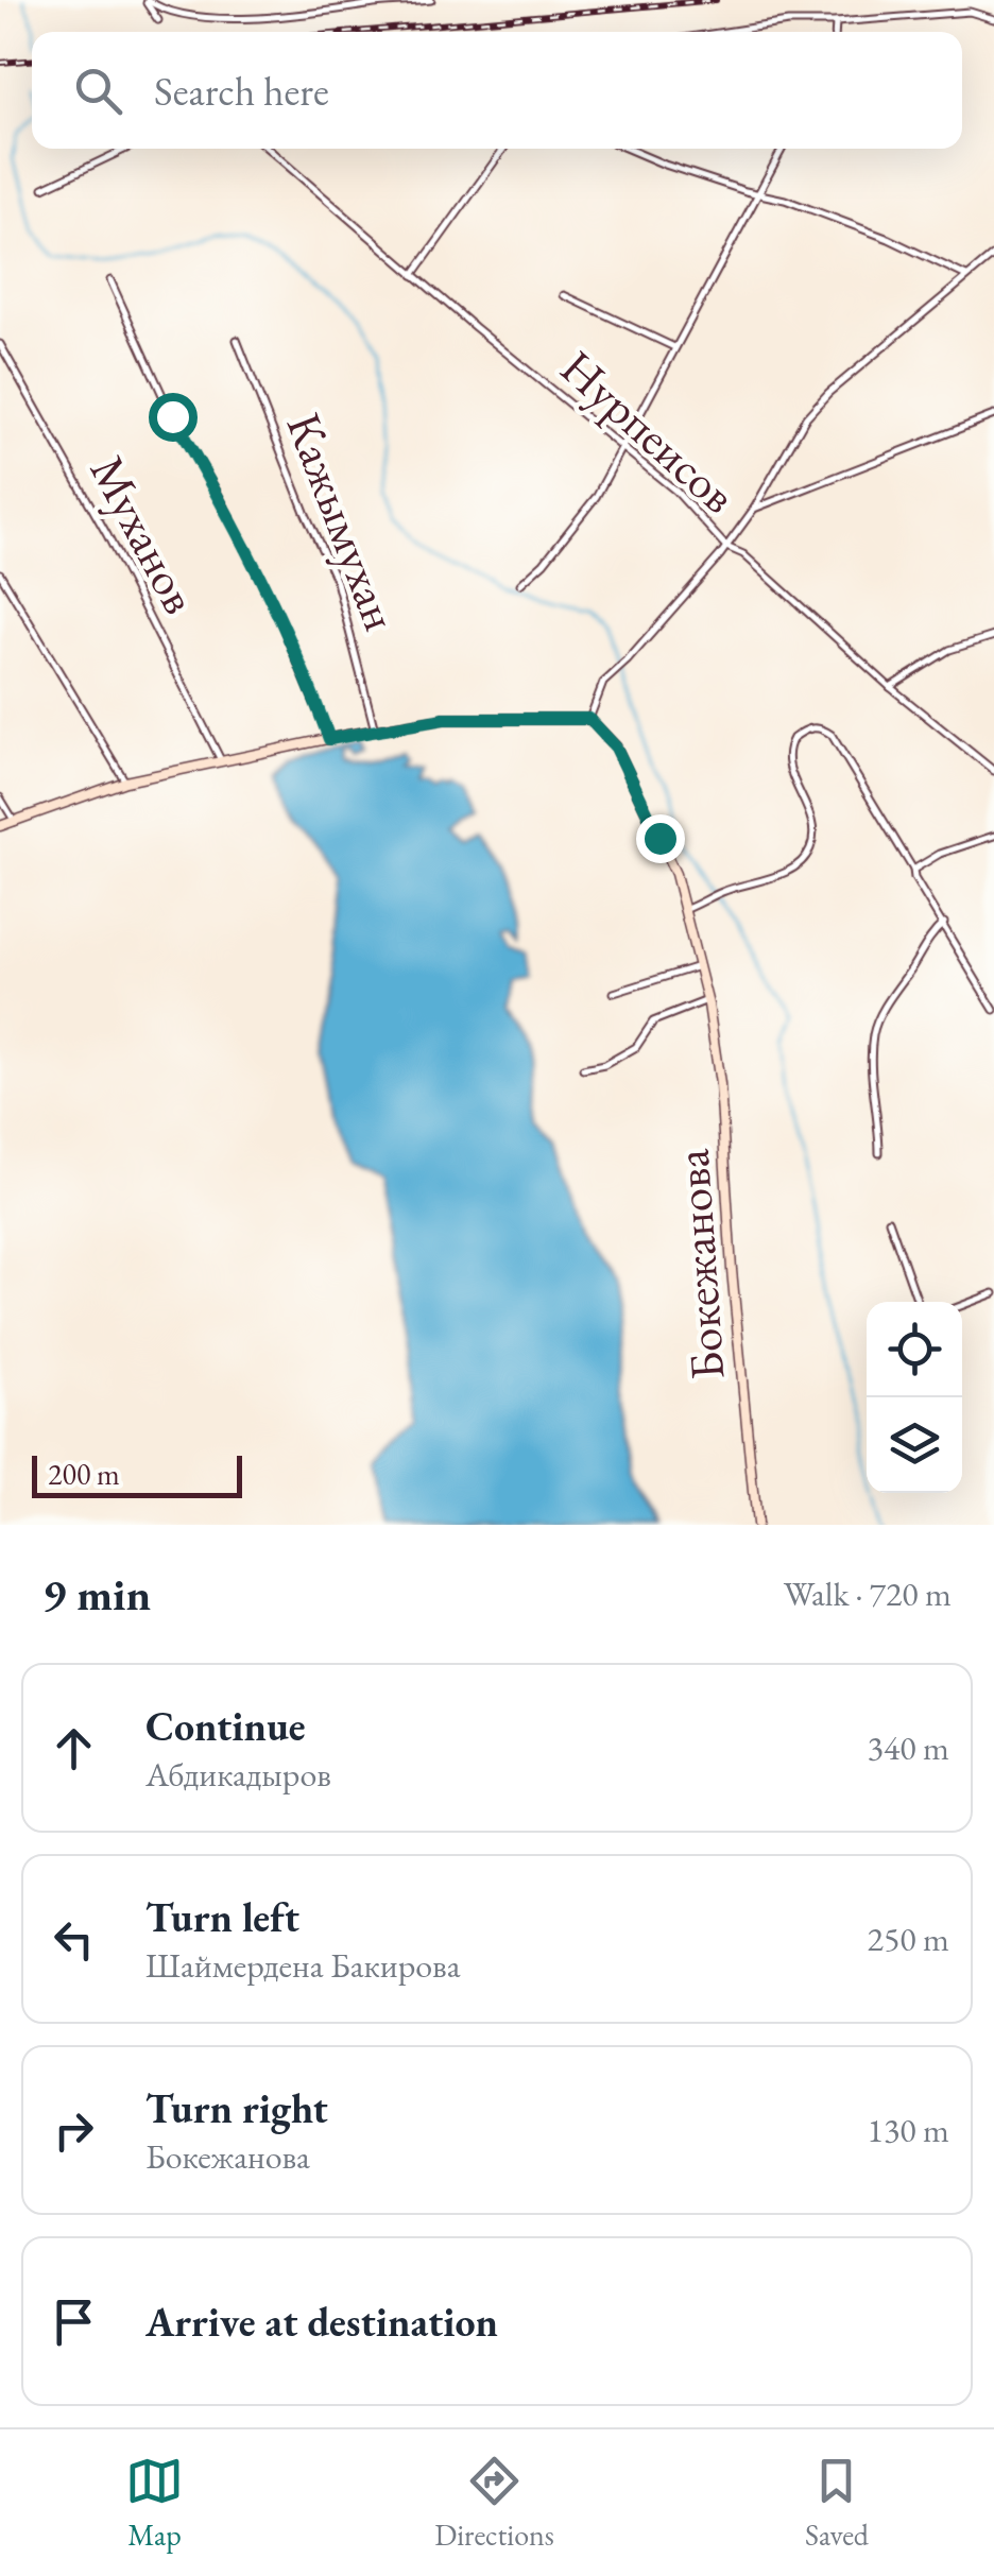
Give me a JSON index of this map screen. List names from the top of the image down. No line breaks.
{"streets":{"street":["Нурпеисов","Кажымухан","Муханов","Бокежанова"]},"scale_bar":"200 m","page":{"search":"Search here","scale":"200 m","heading":["9 min","Walk · 720 m"],"list":[["Continue","Абдикадыров","340 m"],["Turn left","Шаймердена Бакирова","250 m"],["Turn right","Бокежанова","130 m"],"Arrive at destination"],"nav":["Map","Directions","Saved"]}}
